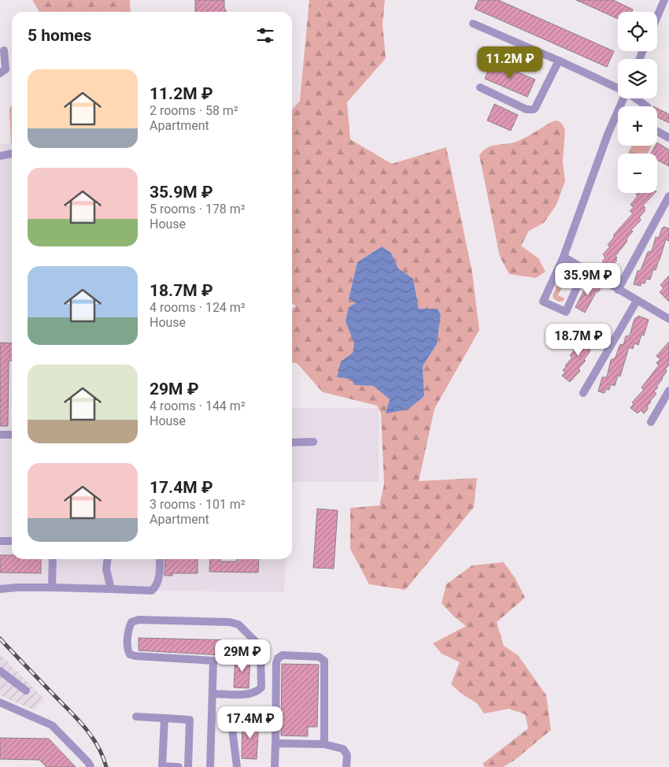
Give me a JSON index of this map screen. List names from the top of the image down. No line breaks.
{"page":{"map_buttons":["+","−"],"heading":"5 homes","price":["11.2M ₽","35.9M ₽","18.7M ₽","29M ₽","17.4M ₽"],"list":[{"name":"11.2M ₽","note":"2 rooms · 58 m² · Apartment"},{"name":"35.9M ₽","note":"5 rooms · 178 m² · House"},{"name":"18.7M ₽","note":"4 rooms · 124 m² · House"},{"name":"29M ₽","note":"4 rooms · 144 m² · House"},{"name":"17.4M ₽","note":"3 rooms · 101 m² · Apartment"}]}}
